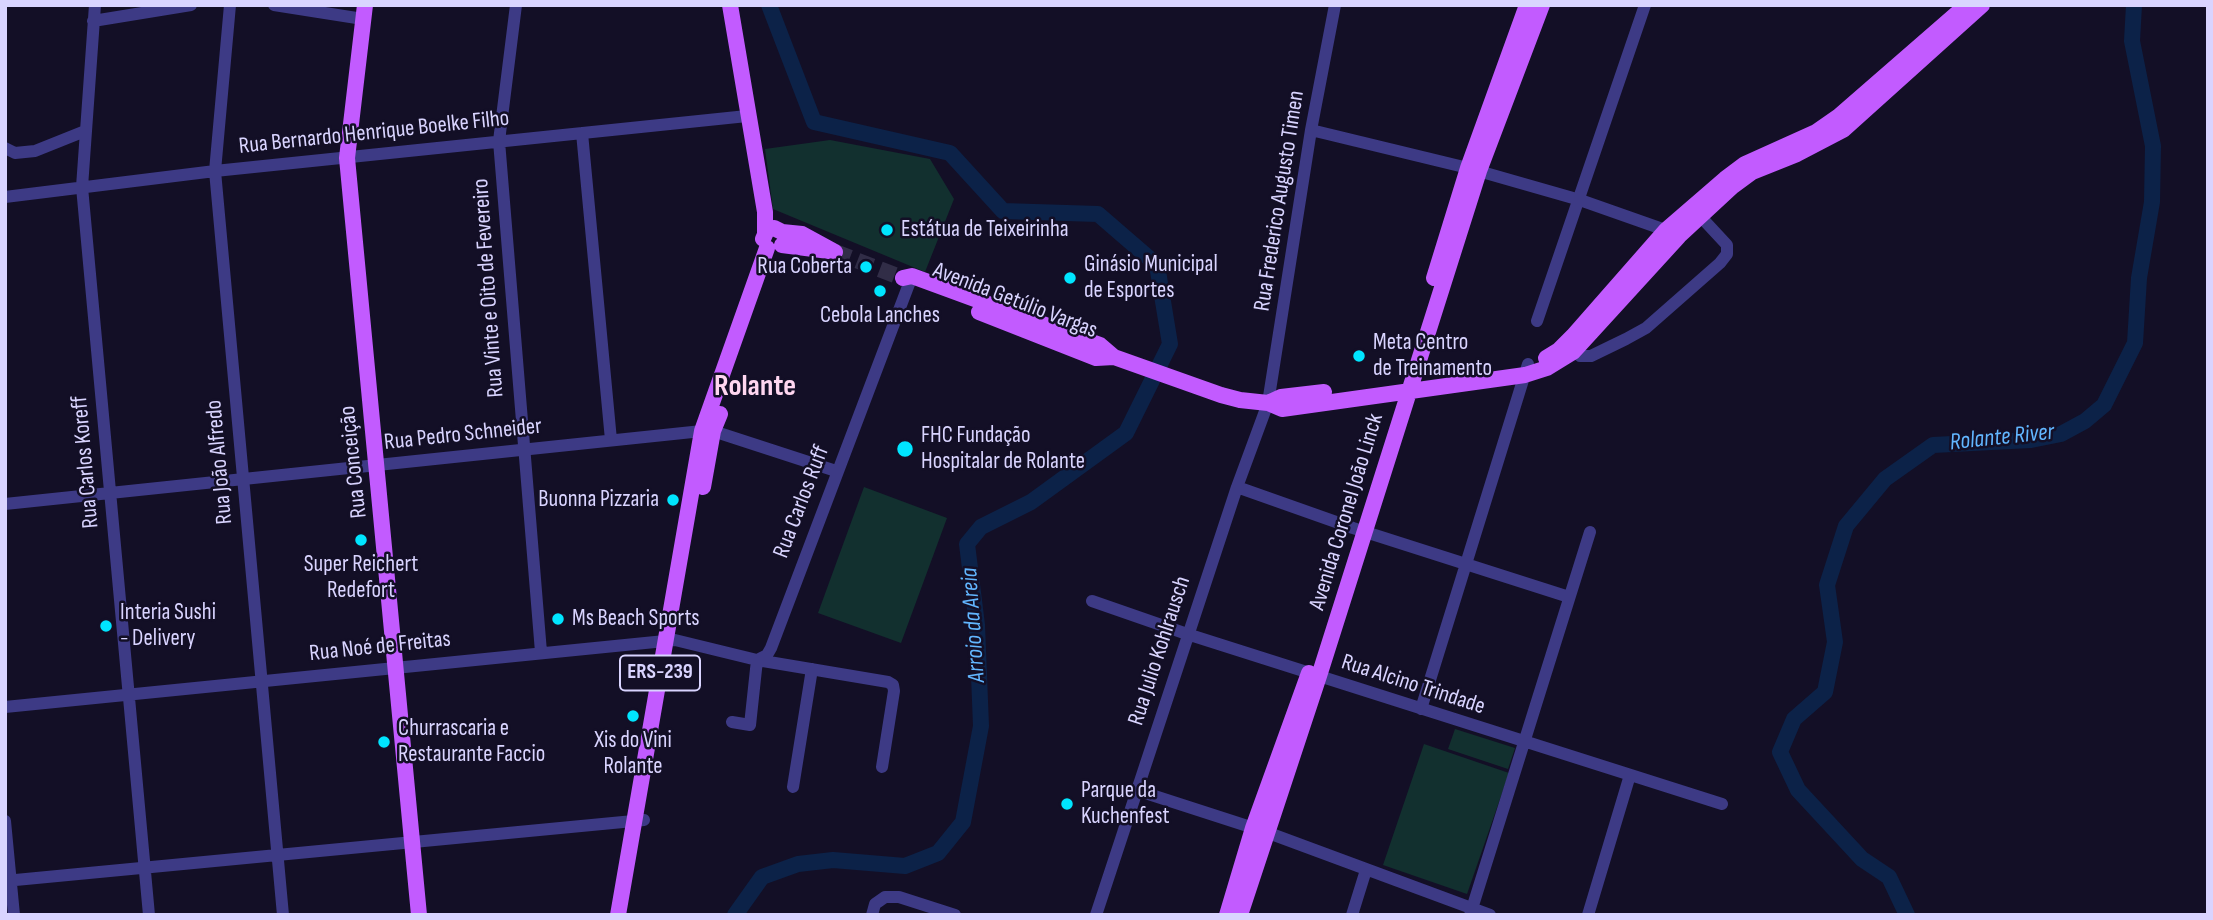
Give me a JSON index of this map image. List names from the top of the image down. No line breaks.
{"streets":{"main road":["Avenida Getúlio Vargas","Rua Conceição","Avenida Coronel João Linck","ERS-239"],"street":["Rua Bernardo Henrique Boelke Filho","Rua Frederico Augusto Timen","Rua Vinte e Oito de Fevereiro","Rua Pedro Schneider","Rua Carlos Koreff","Rua João Alfredo","Rua Carlos Ruff","Rua Noé de Freitas","Rua Julio Kohlrausch","Rua Alcino Trindade"]},"crossings":[["Rua Bernardo Henrique Boelke Filho","Rua Vinte e Oito de Fevereiro"],["Rua Bernardo Henrique Boelke Filho","Rua Carlos Koreff"],["Rua Bernardo Henrique Boelke Filho","Rua João Alfredo"],["Rua Bernardo Henrique Boelke Filho","Rua Conceição"],["Rua Frederico Augusto Timen","Avenida Getúlio Vargas"],["Rua Frederico Augusto Timen","Rua Julio Kohlrausch"],["Rua Vinte e Oito de Fevereiro","Rua Pedro Schneider"],["Rua Vinte e Oito de Fevereiro","Rua Noé de Freitas"],["Avenida Getúlio Vargas","Rua Carlos Ruff"],["Avenida Getúlio Vargas","Avenida Coronel João Linck"],["Avenida Getúlio Vargas","Rua Julio Kohlrausch"],["Rua Pedro Schneider","Rua Carlos Koreff"],["Rua Pedro Schneider","Rua João Alfredo"],["Rua Pedro Schneider","Rua Conceição"],["Rua Pedro Schneider","Rua Carlos Ruff"],["Rua Pedro Schneider","ERS-239"],["Rua Carlos Koreff","Rua Noé de Freitas"],["Rua João Alfredo","Rua Noé de Freitas"],["Rua Conceição","Rua Noé de Freitas"],["Rua Carlos Ruff","Rua Noé de Freitas"],["Avenida Coronel João Linck","Rua Alcino Trindade"],["Rua Noé de Freitas","ERS-239"],["Rua Julio Kohlrausch","Rua Alcino Trindade"]],"districts":["Rolante"],"water":["Rolante River","Arroio da Areia"],"places":["Estátua de Teixeirinha","Rua Coberta","Ginásio Municipal de Esportes","Cebola Lanches","Meta Centro de Treinamento","FHC Fundação Hospitalar de Rolante","Buonna Pizzaria","Super Reichert Redefort","Ms Beach Sports","Interia Sushi - Delivery","Xis do Vini Rolante","Churrascaria e Restaurante Faccio","Parque da Kuchenfest"]}
